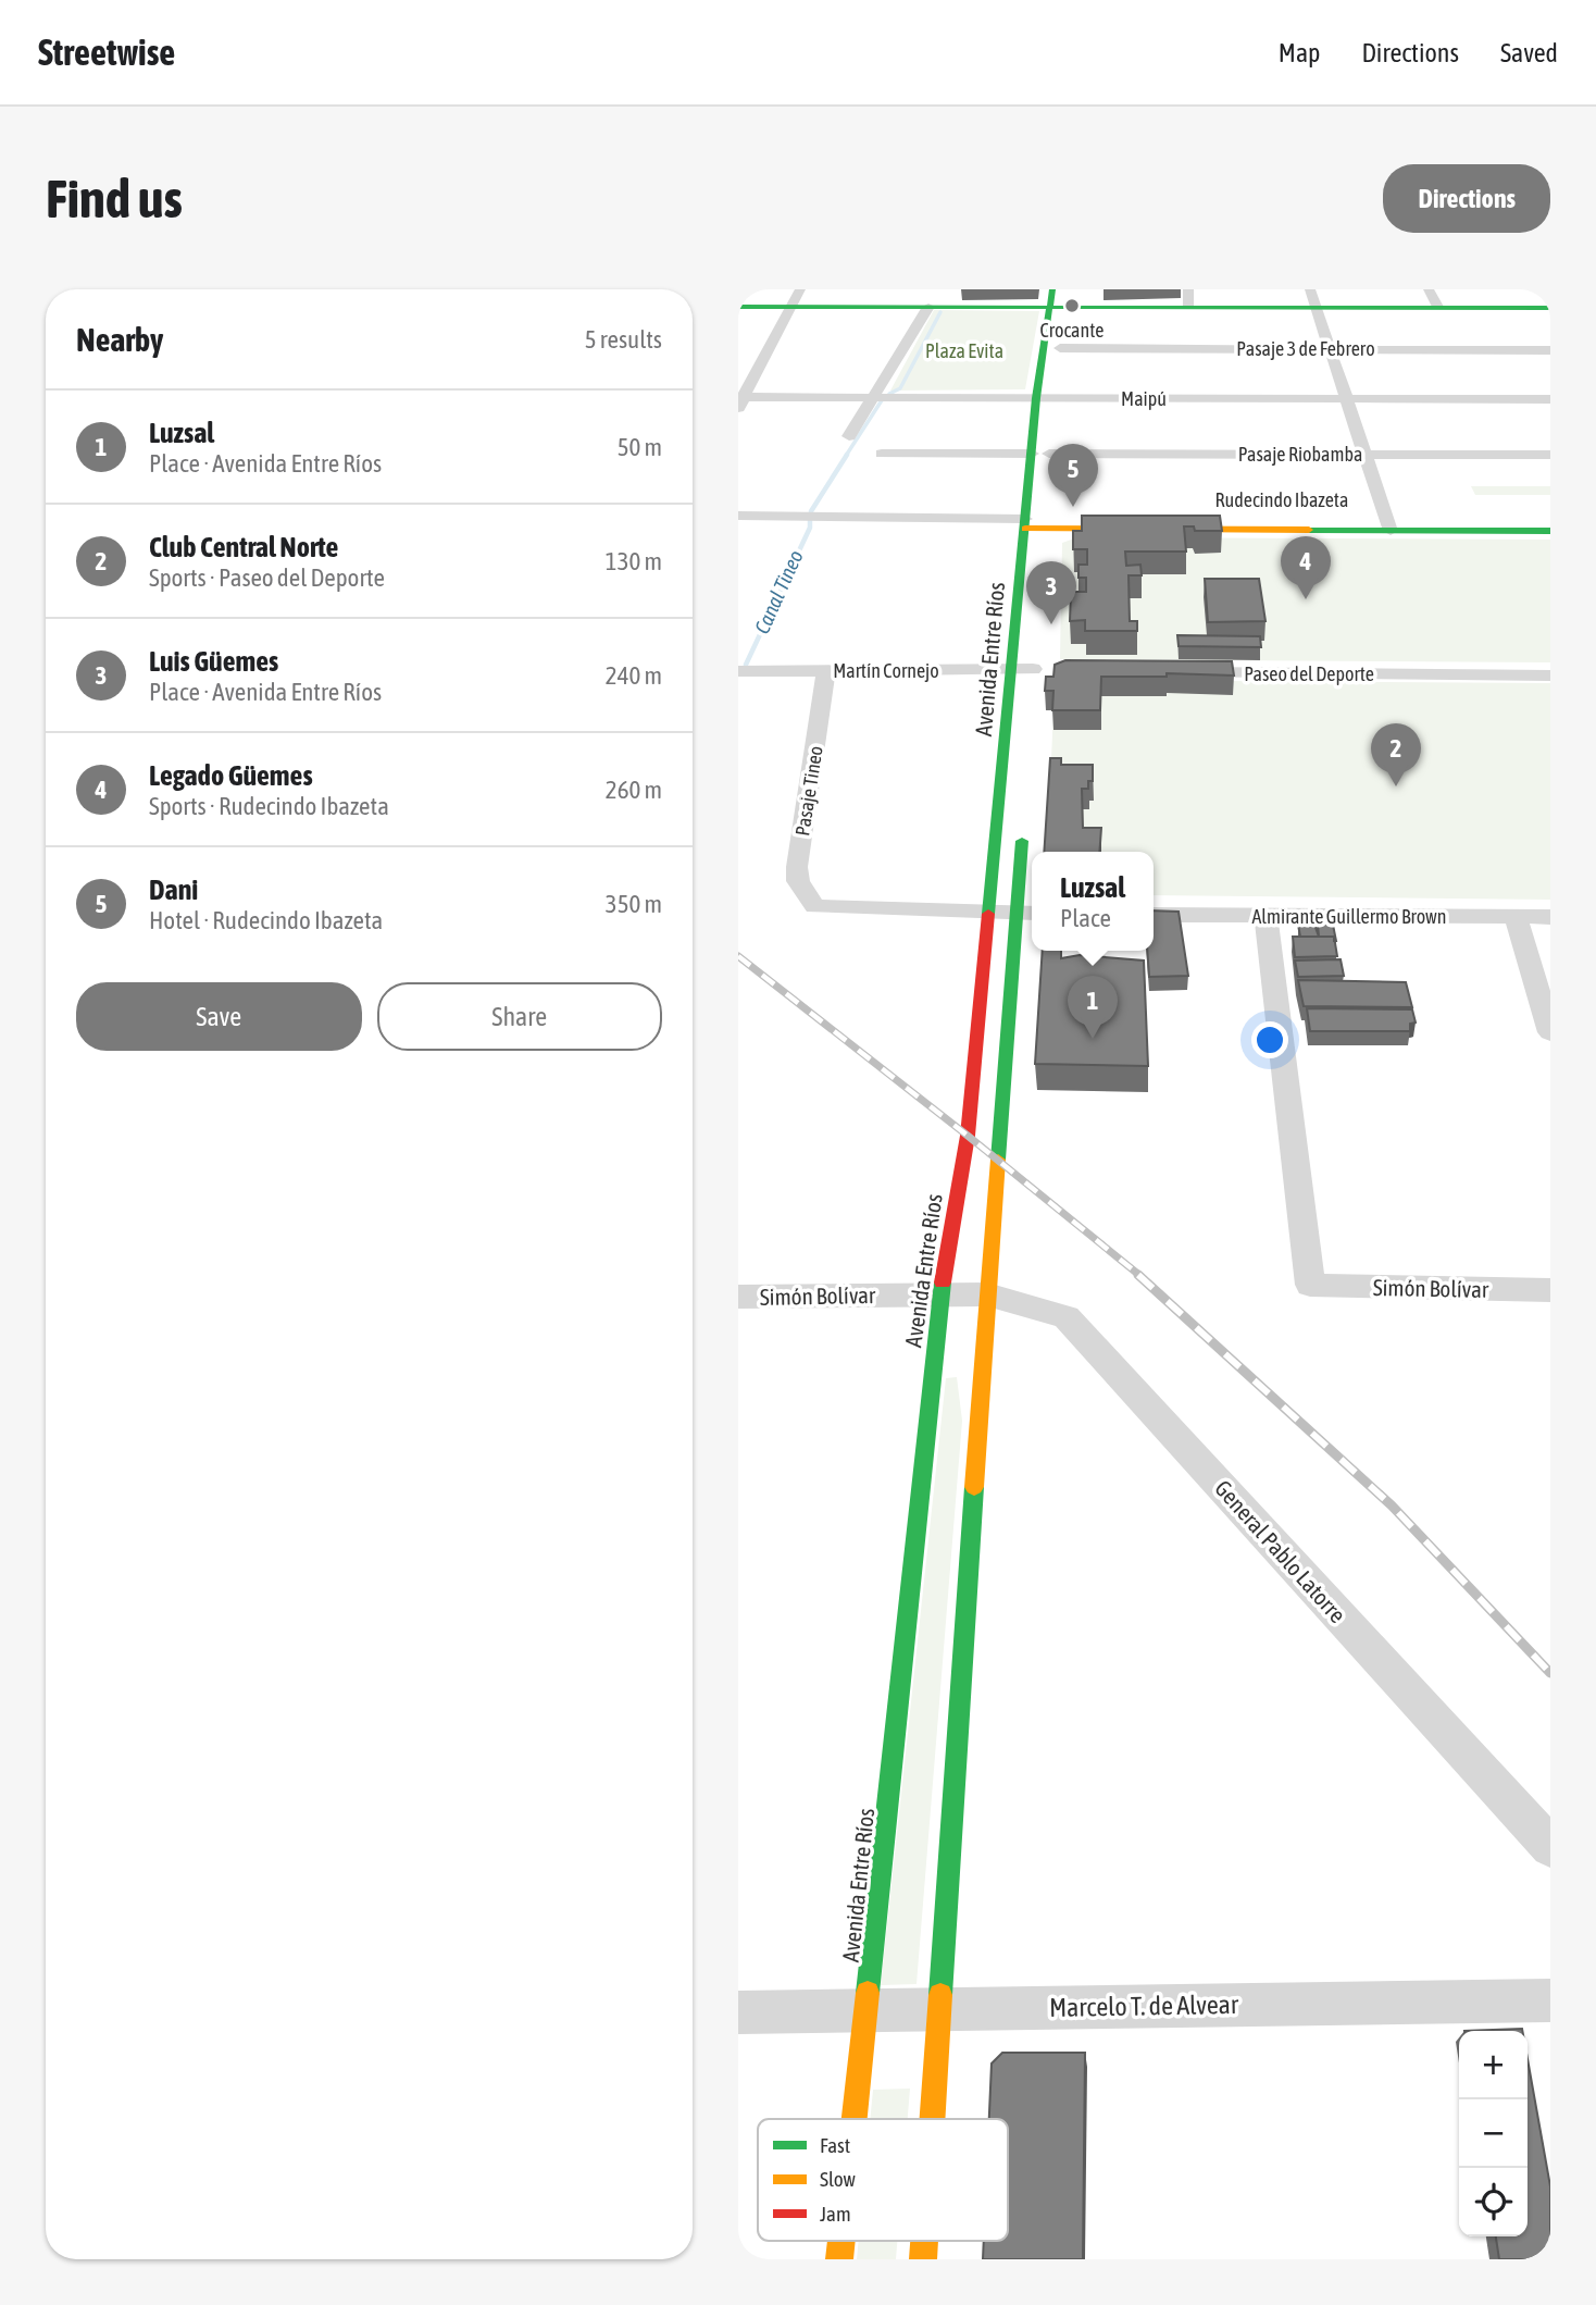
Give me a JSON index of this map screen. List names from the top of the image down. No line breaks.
{"streets":{"main road":["Rudecindo Ibazeta","Avenida Entre Ríos"],"street":["Pasaje 3 de Febrero","Maipú","Pasaje Riobamba","Martín Cornejo","Paseo del Deporte","Pasaje Tineo","Almirante Guillermo Brown","Simón Bolívar","General Pablo Latorre","Marcelo T. de Alvear"]},"crossings":[["Pasaje 3 de Febrero","Avenida Entre Ríos"],["Maipú","Avenida Entre Ríos"],["Pasaje Riobamba","Avenida Entre Ríos"],["Rudecindo Ibazeta","Avenida Entre Ríos"],["Avenida Entre Ríos","Martín Cornejo"],["Avenida Entre Ríos","Pasaje Tineo"],["Avenida Entre Ríos","Simón Bolívar"],["Avenida Entre Ríos","Marcelo T. de Alvear"],["Martín Cornejo","Pasaje Tineo"],["Almirante Guillermo Brown","Simón Bolívar"],["Simón Bolívar","General Pablo Latorre"]],"water":["Canal Tineo"],"parks":["Plaza Evita"],"places":["Crocante"],"legend":["Fast","Slow","Jam"],"page":{"header":"Streetwise","nav":["Map","Directions","Saved"],"buttons":["Directions",["Save","Share"]],"title":"Find us","heading":["Nearby","5 results"],"list":[{"mark":"1","name":"Luzsal","note":"Place · Avenida Entre Ríos","value":"50 m"},{"mark":"2","name":"Club Central Norte","note":"Sports · Paseo del Deporte","value":"130 m"},{"mark":"3","name":"Luis Güemes","note":"Place · Avenida Entre Ríos","value":"240 m"},{"mark":"4","name":"Legado Güemes","note":"Sports · Rudecindo Ibazeta","value":"260 m"},{"mark":"5","name":"Dani","note":"Hotel · Rudecindo Ibazeta","value":"350 m"}],"pins":["5","4","3","2","1"],"popup":["Luzsal","Place"],"map_buttons":["+","−"]}}
